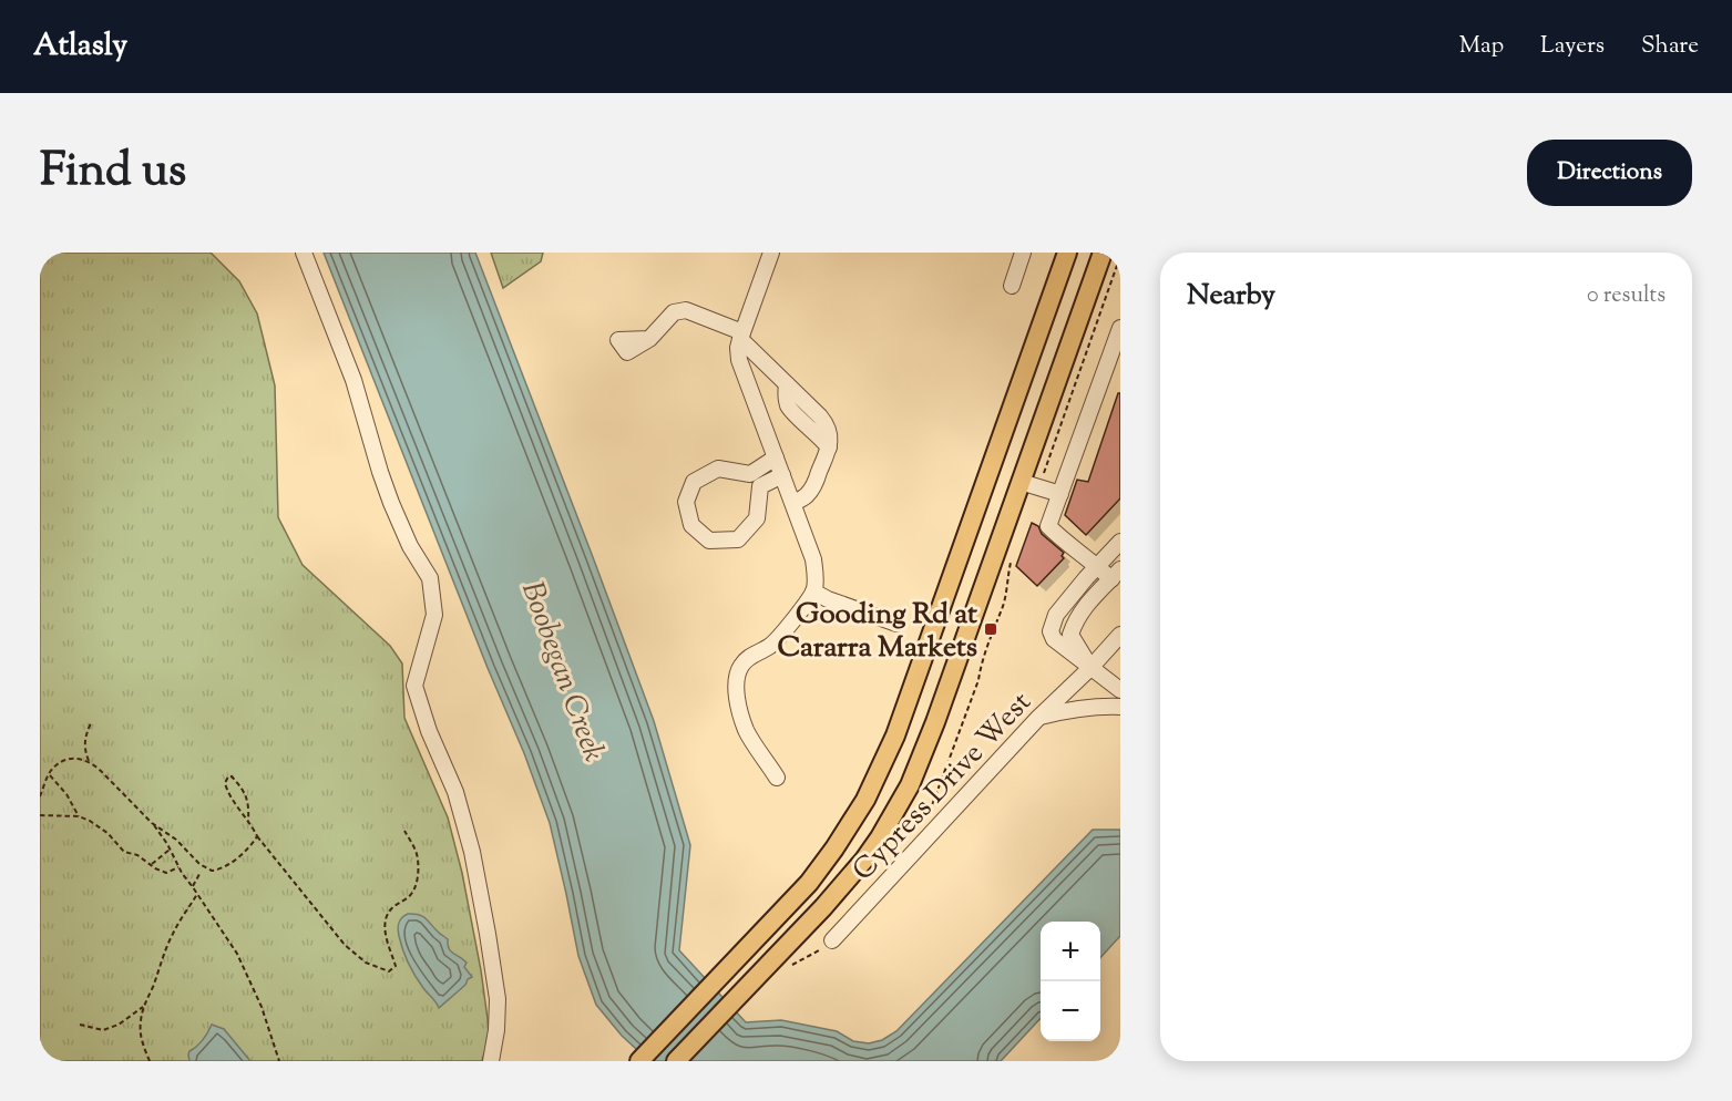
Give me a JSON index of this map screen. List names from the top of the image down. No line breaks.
{"streets":{"street":["Cypress Drive West"]},"water":["Boobegan Creek"],"places":{"transit":["Gooding Rd at Cararra Markets"]},"page":{"header":"Atlasly","nav":["Map","Layers","Share"],"title":"Find us","buttons":"Directions","heading":["Nearby","0 results"],"map_buttons":["+","−"]}}
